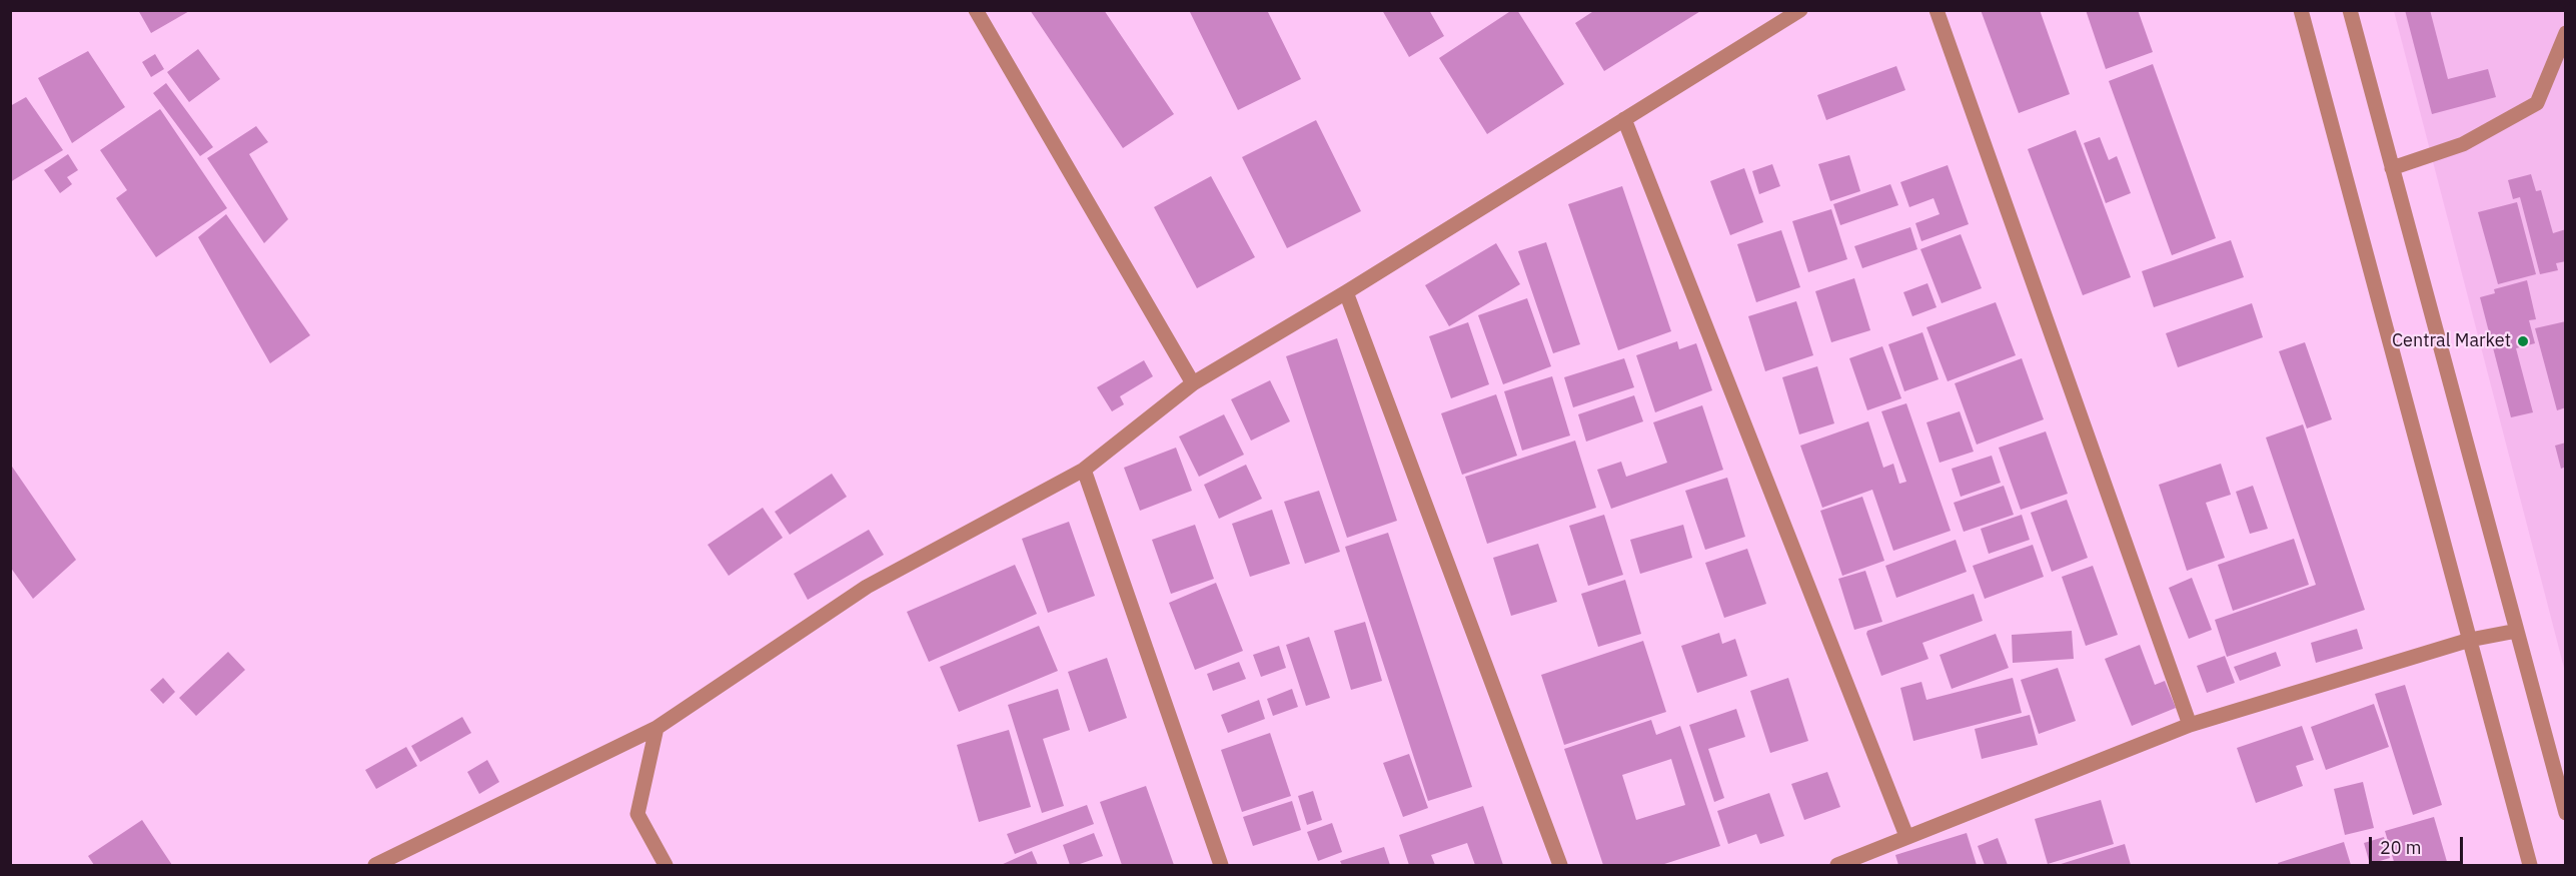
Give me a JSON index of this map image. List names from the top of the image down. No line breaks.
{"places":["Central Market"],"scale_bar":"20 m"}
